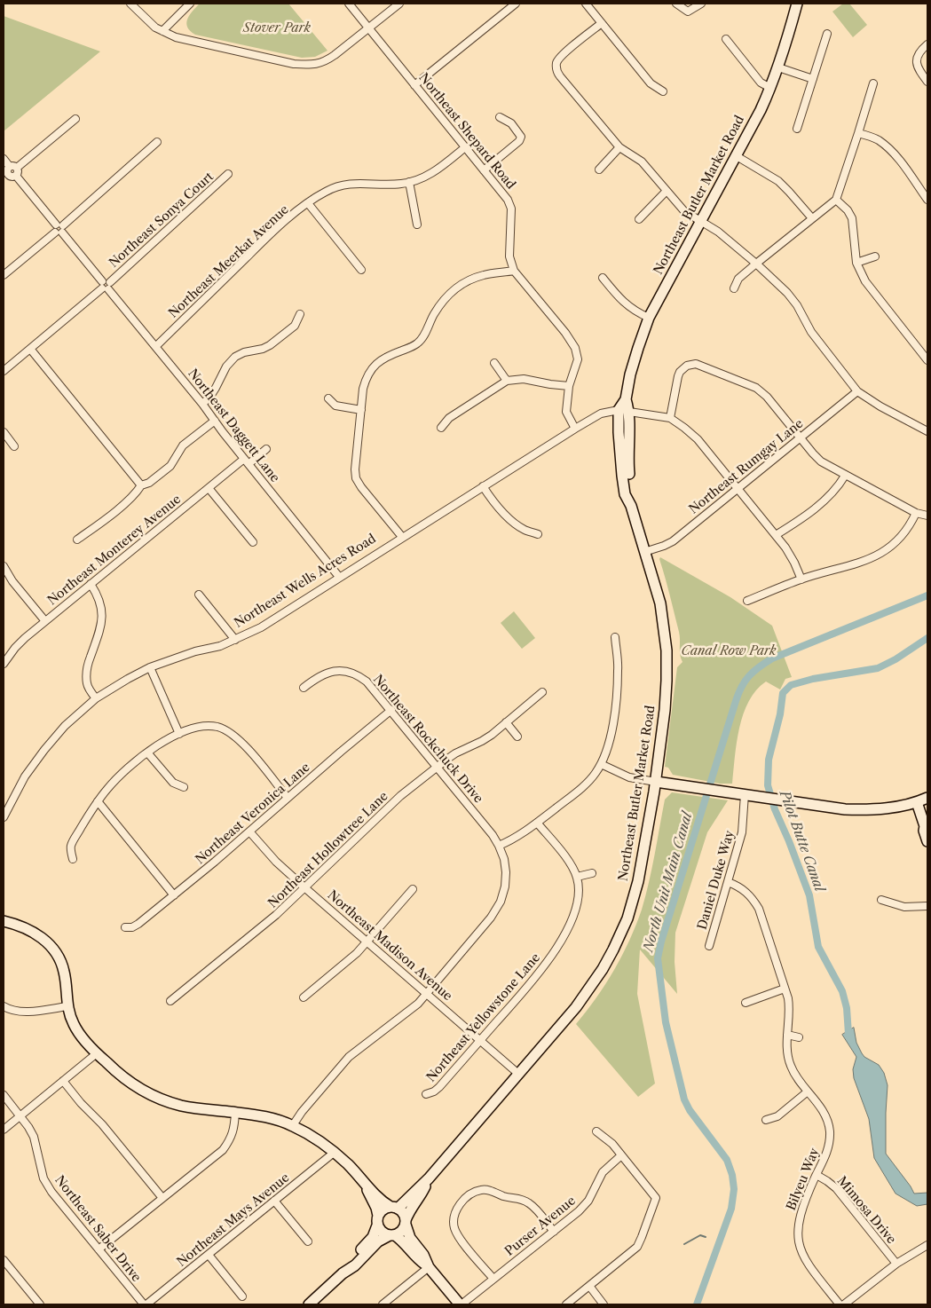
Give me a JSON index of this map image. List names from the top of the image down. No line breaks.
{"streets":{"main road":["Northeast Butler Market Road","Northeast Wells Acres Road"],"street":["Northeast Shepard Road","Northeast Sonya Court","Northeast Meerkat Avenue","Northeast Daggett Lane","Northeast Rumgay Lane","Northeast Monterey Avenue","Northeast Rockchuck Drive","Northeast Veronica Lane","Northeast Hollowtree Lane","Daniel Duke Way","Northeast Madison Avenue","Northeast Yellowstone Lane","Bilyeu Way","Mimosa Drive","Northeast Mays Avenue","Purser Avenue","Northeast Saber Drive"]},"crossings":[["Northeast Shepard Road","Northeast Meerkat Avenue"],["Northeast Shepard Road","Northeast Wells Acres Road"],["Northeast Butler Market Road","Northeast Rumgay Lane"],["Northeast Butler Market Road","Northeast Wells Acres Road"],["Northeast Butler Market Road","Northeast Madison Avenue"],["Northeast Sonya Court","Northeast Daggett Lane"],["Northeast Meerkat Avenue","Northeast Daggett Lane"],["Northeast Daggett Lane","Northeast Monterey Avenue"],["Northeast Daggett Lane","Northeast Wells Acres Road"],["Northeast Rockchuck Drive","Northeast Veronica Lane"],["Northeast Rockchuck Drive","Northeast Hollowtree Lane"],["Northeast Rockchuck Drive","Northeast Madison Avenue"],["Northeast Veronica Lane","Northeast Madison Avenue"],["Northeast Hollowtree Lane","Northeast Madison Avenue"],["Daniel Duke Way","Bilyeu Way"],["Northeast Madison Avenue","Northeast Yellowstone Lane"],["Bilyeu Way","Mimosa Drive"],["Northeast Mays Avenue","Northeast Saber Drive"]],"water":["Pilot Butte Canal","North Unit Main Canal"],"parks":["Stover Park","Canal Row Park"]}
